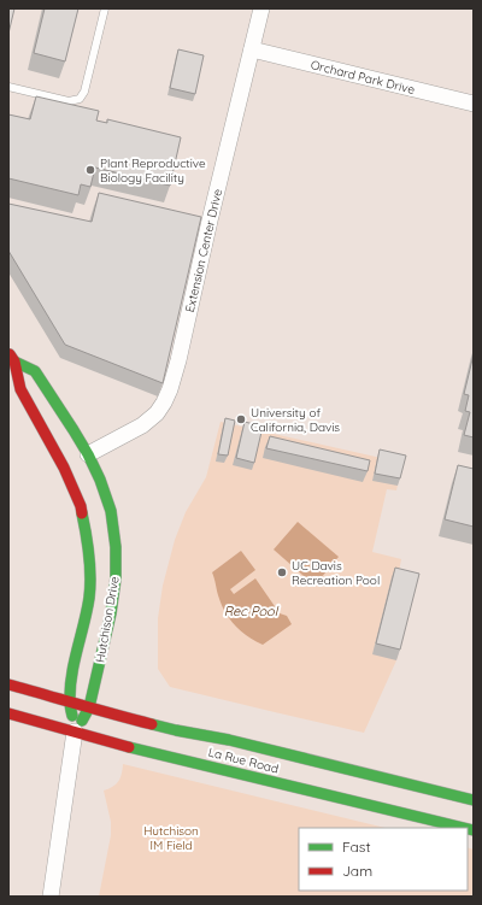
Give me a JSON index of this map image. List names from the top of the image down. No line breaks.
{"streets":{"main road":["Hutchison Drive","La Rue Road"],"street":["Orchard Park Drive","Extension Center Drive"]},"crossings":[["Orchard Park Drive","Extension Center Drive"],["Extension Center Drive","Hutchison Drive"],["Hutchison Drive","La Rue Road"]],"water":["Rec Pool"],"parks":["Hutchison IM Field"],"places":["Plant Reproductive Biology Facility","University of California, Davis","UC Davis Recreation Pool"],"legend":["Fast","Jam"]}
